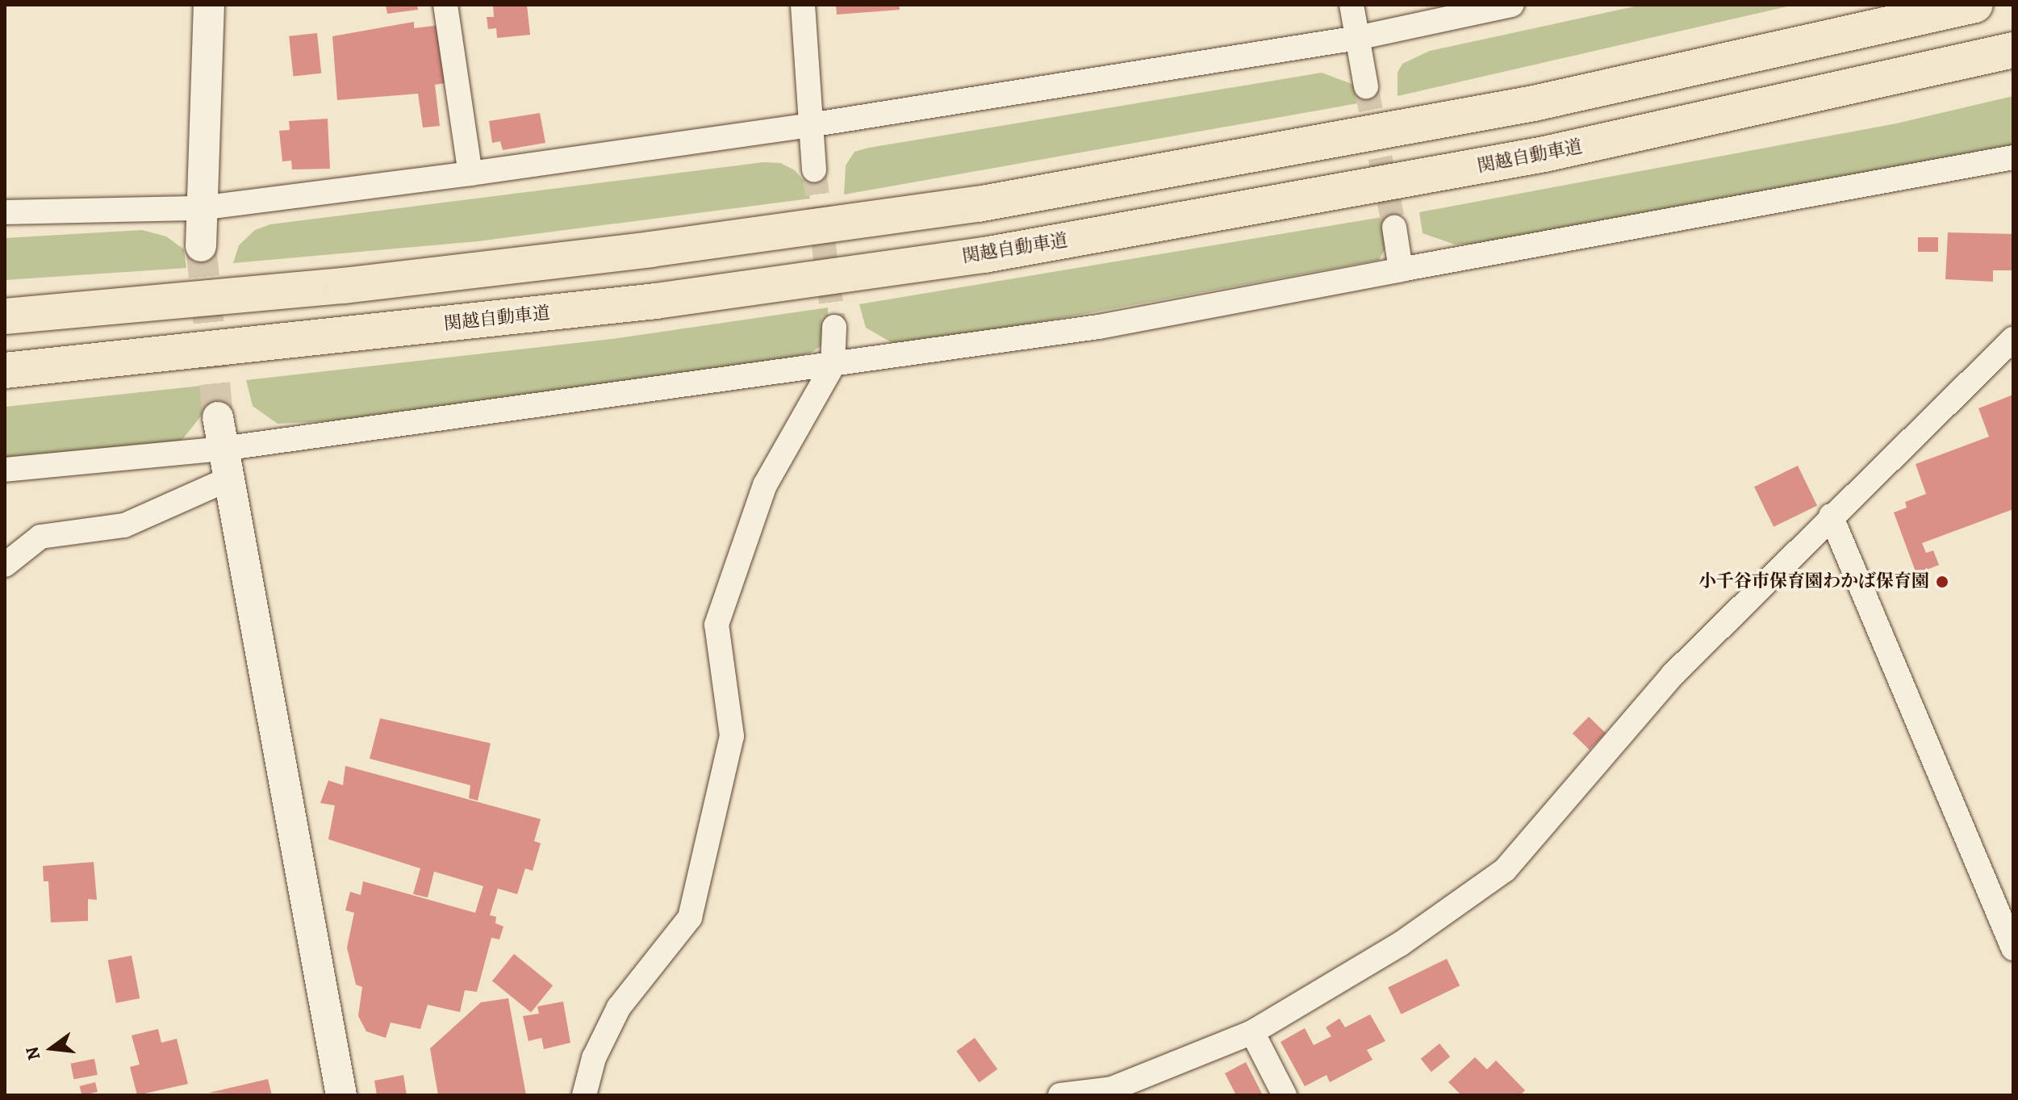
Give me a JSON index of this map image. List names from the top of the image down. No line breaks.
{"streets":{"highway":["関越自動車道"]},"places":["小千谷市保育園わかば保育園"],"north":"left"}
